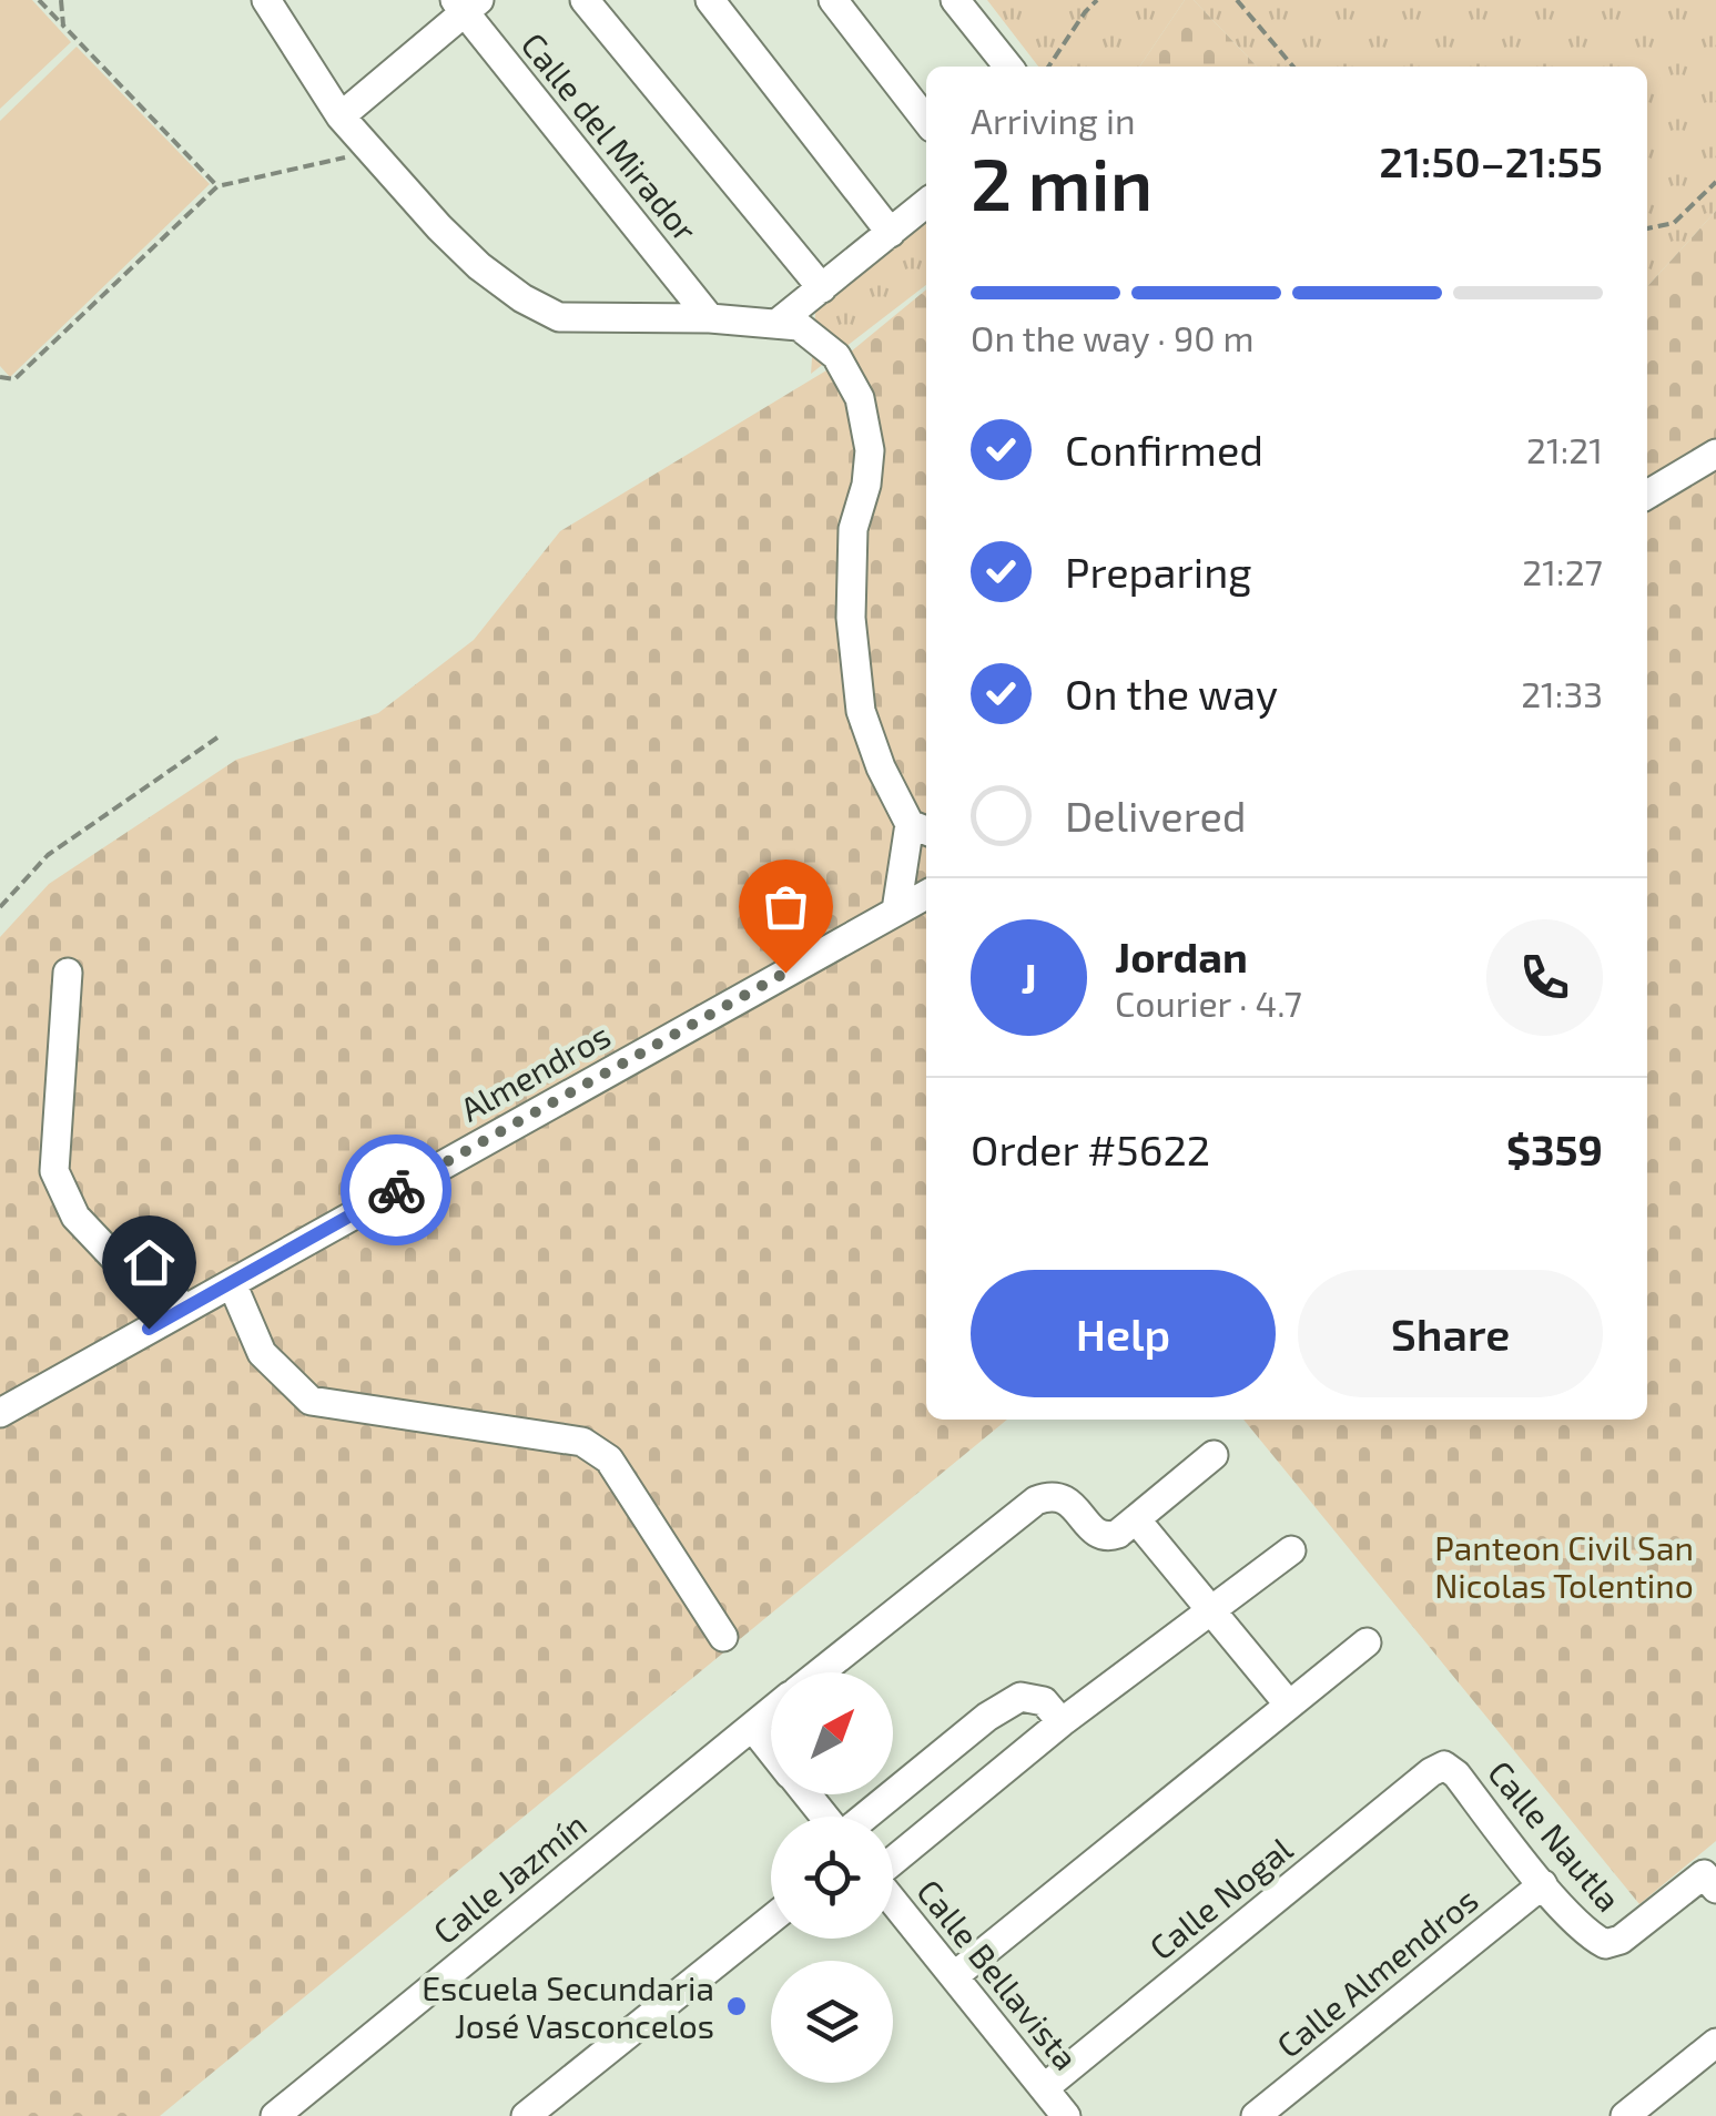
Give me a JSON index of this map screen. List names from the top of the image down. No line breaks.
{"streets":{"street":["Calle del Mirador","Almendros","Calle Nautla","Calle Jazmín","Calle Nogal","Calle Almendros","Calle Bellavista"]},"crossings":[["Calle Nautla","Calle Nogal"],["Calle Nautla","Calle Almendros"],["Calle Nogal","Calle Bellavista"]],"parks":["Panteon Civil San Nicolas Tolentino"],"places":["Escuela Secundaria José Vasconcelos"],"north":"top right","page":{"heading":["2 min","Arriving in","21:50–21:55"],"panel":["Jordan","Courier · 4.7","Order #5622","$359"],"bar":"On the way · 90 m","list":[["Confirmed","21:21"],["Preparing","21:27"],["On the way","21:33"],"Delivered"],"round":"J","buttons":["Help","Share"]}}
